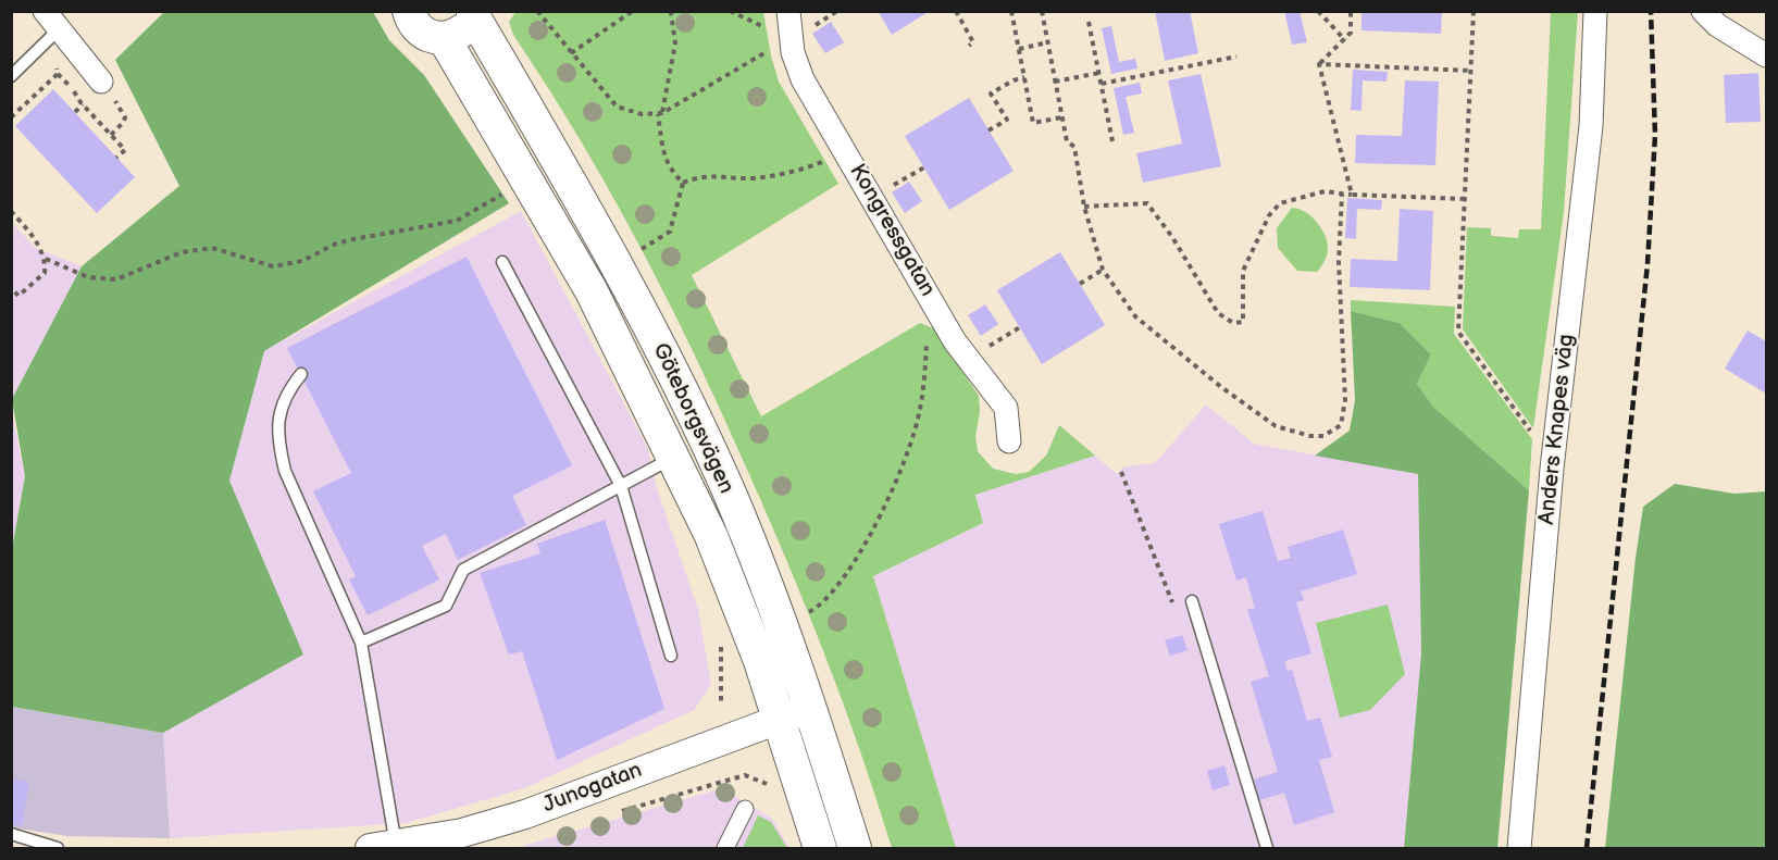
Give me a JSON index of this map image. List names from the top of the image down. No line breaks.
{"streets":{"main road":["Göteborgsvägen"],"street":["Kongressgatan","Anders Knapes väg","Junogatan"]},"crossings":[["Göteborgsvägen","Junogatan"]]}
